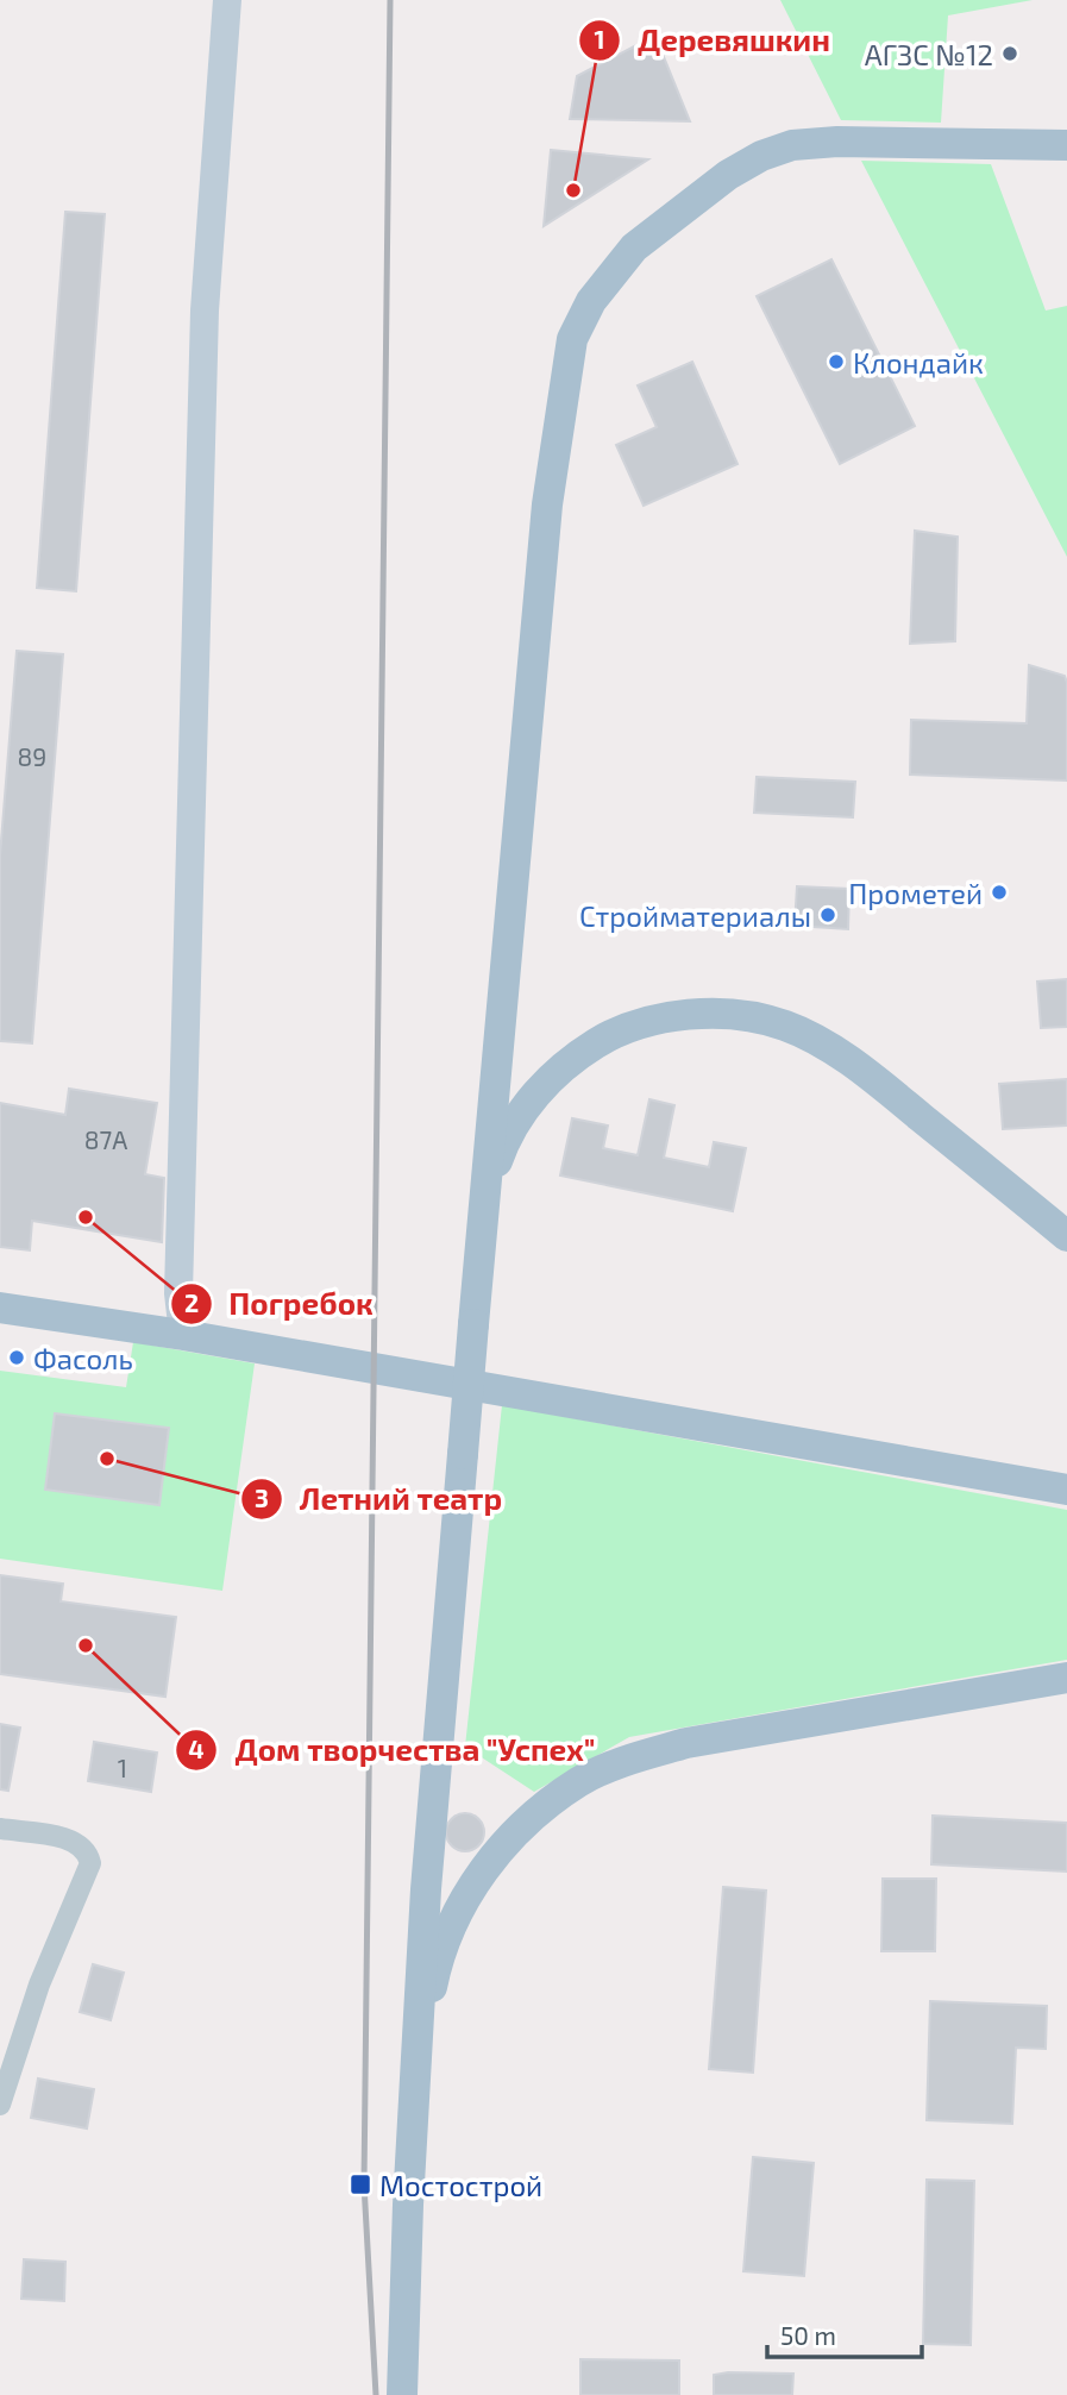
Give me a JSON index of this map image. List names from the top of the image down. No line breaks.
{"places":{"other":["АГЗС №12","Деревяшкин","Клондайк","Прометей","Стройматериалы","Погребок","Фасоль","Летний театр","Дом творчества \"Успех\""],"transit":["Мостострой"]},"house_numbers":["89","87А","1"],"scale_bar":"50 m"}
